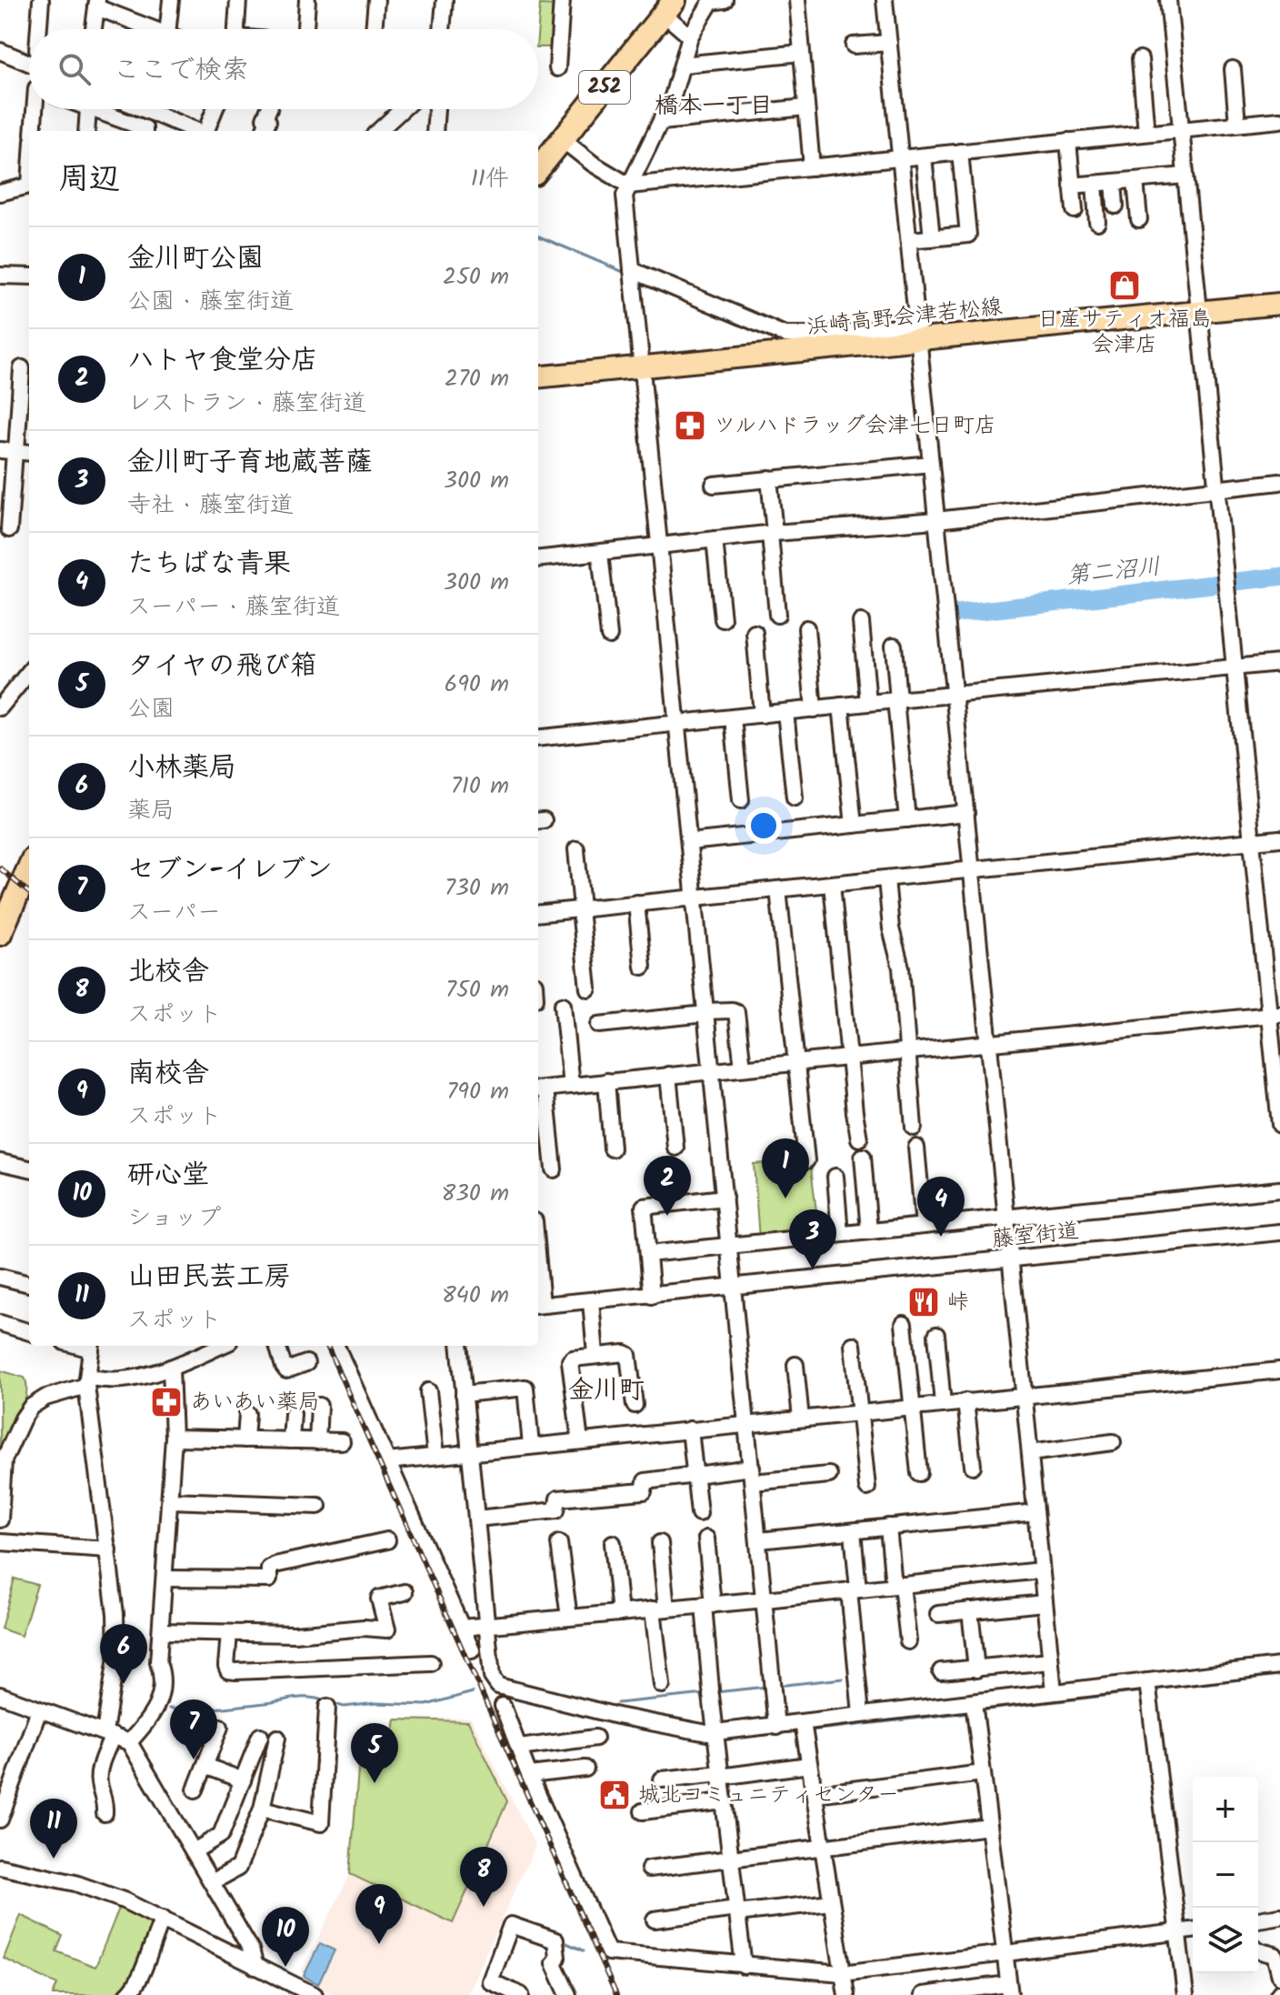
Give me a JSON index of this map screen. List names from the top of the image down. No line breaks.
{"streets":{"highway":["252"],"main road":["浜崎高野会津若松線"],"street":["藤室街道"]},"districts":["橋本一丁目","金川町"],"water":["第二沼川"],"places":{"shop":["日産サティオ福島 会津店"],"pharmacy":["ツルハドラッグ会津七日町店","あいあい薬局"],"restaurant":["峠"],"public building":["城北コミュニティセンター"]},"page":{"search":"ここで検索","heading":["周辺","11件"],"list":[{"mark":"1","name":"金川町公園","note":"公園 · 藤室街道","value":"250 m"},{"mark":"2","name":"ハトヤ食堂分店","note":"レストラン · 藤室街道","value":"270 m"},{"mark":"3","name":"金川町子育地蔵菩薩","note":"寺社 · 藤室街道","value":"300 m"},{"mark":"4","name":"たちばな青果","note":"スーパー · 藤室街道","value":"300 m"},{"mark":"5","name":"タイヤの飛び箱","note":"公園","value":"690 m"},{"mark":"6","name":"小林薬局","note":"薬局","value":"710 m"},{"mark":"7","name":"セブン-イレブン","note":"スーパー","value":"730 m"},{"mark":"8","name":"北校舎","note":"スポット","value":"750 m"},{"mark":"9","name":"南校舎","note":"スポット","value":"790 m"},{"mark":"10","name":"研心堂","note":"ショップ","value":"830 m"},{"mark":"11","name":"山田民芸工房","note":"スポット","value":"840 m"}],"pins":["1","2","4","3","6","7","5","11","8","9","10"],"map_buttons":["+","−"]}}
